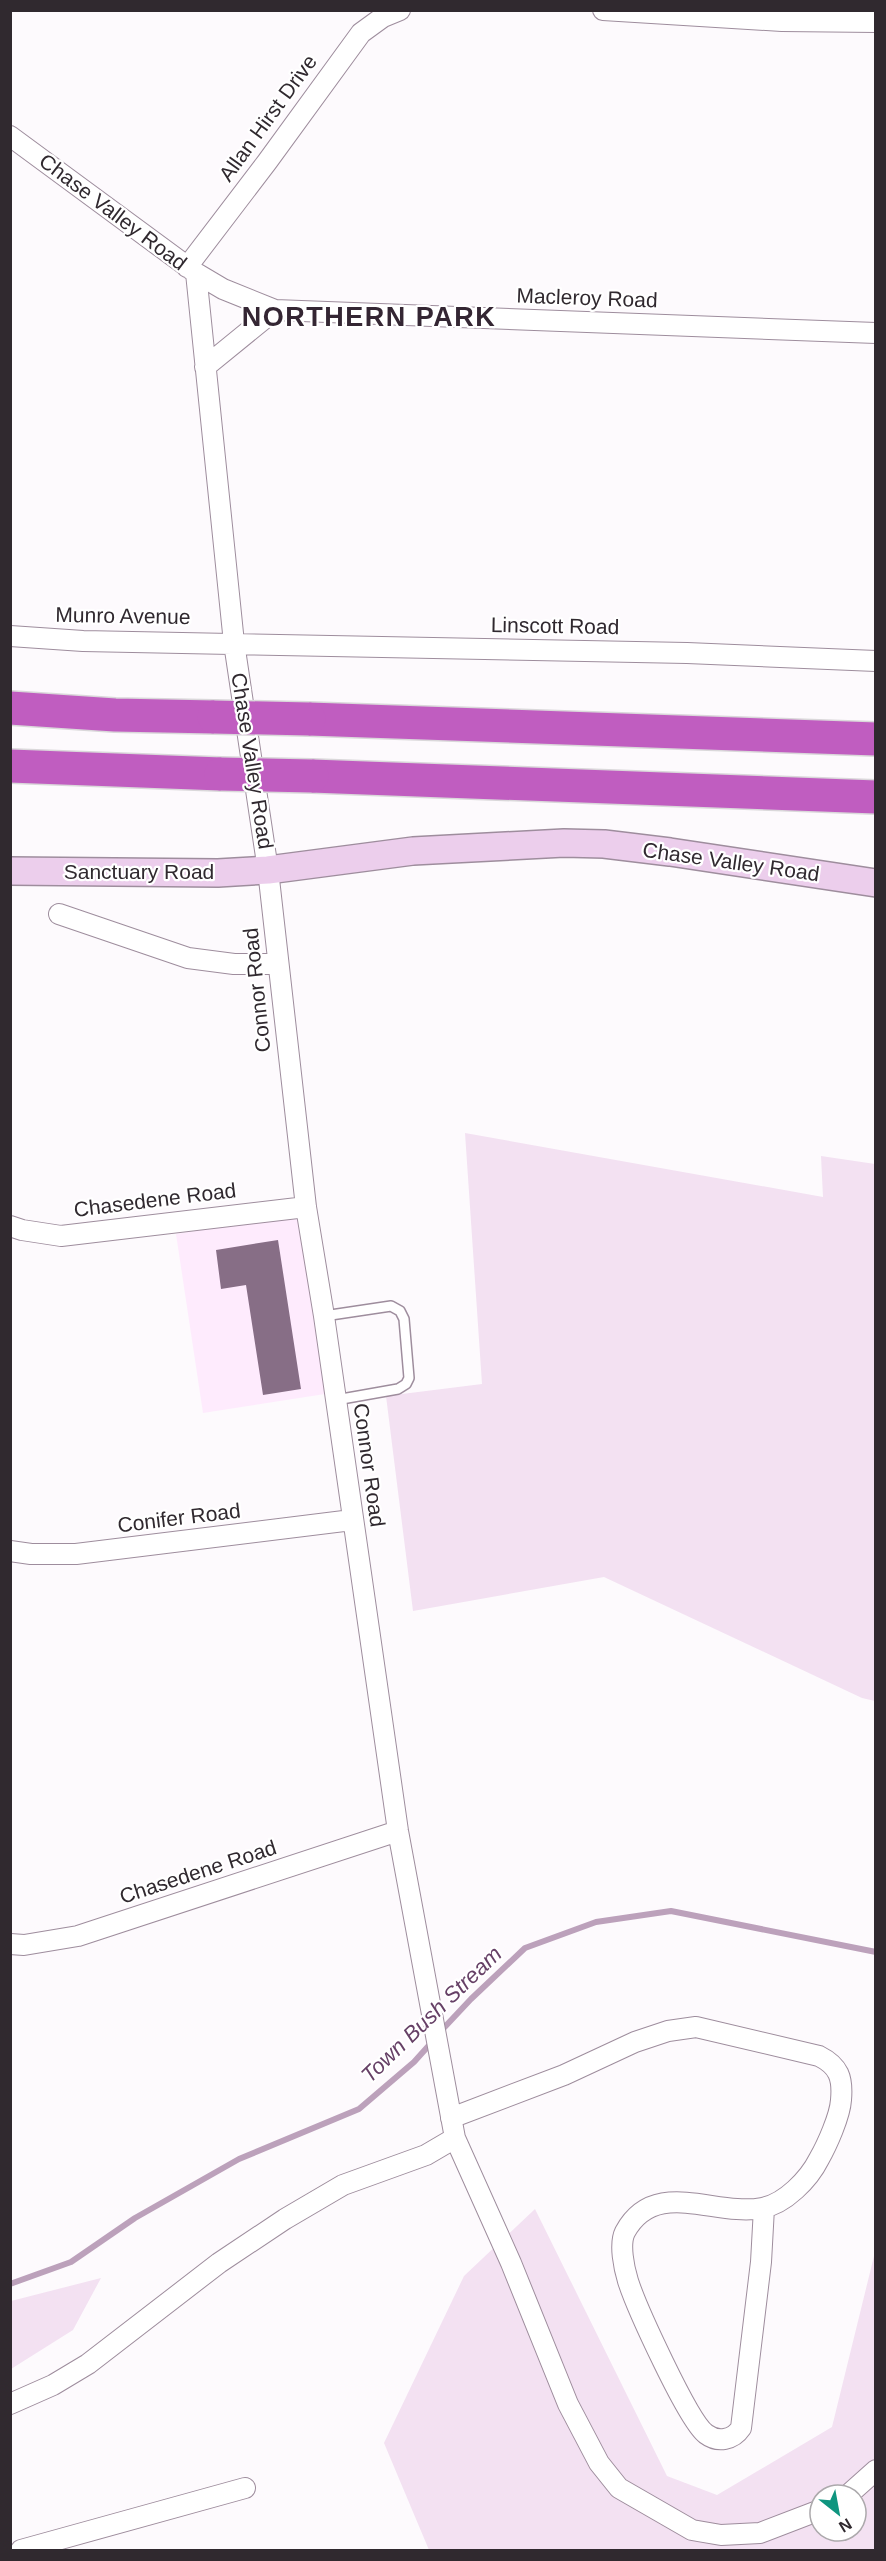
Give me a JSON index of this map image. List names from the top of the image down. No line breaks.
{"streets":{"street":["Allan Hirst Drive","Chase Valley Road","Macleroy Road","Munro Avenue","Linscott Road","Sanctuary Road","Connor Road","Chasedene Road","Conifer Road"]},"crossings":[["Allan Hirst Drive","Chase Valley Road"],["Allan Hirst Drive","Macleroy Road"],["Chase Valley Road","Macleroy Road"],["Chase Valley Road","Munro Avenue"],["Chase Valley Road","Linscott Road"],["Chase Valley Road","Sanctuary Road"],["Chase Valley Road","Connor Road"],["Munro Avenue","Linscott Road"],["Sanctuary Road","Connor Road"],["Connor Road","Chasedene Road"],["Connor Road","Conifer Road"]],"districts":["NORTHERN PARK"],"water":["Town Bush Stream"],"north":"bottom right"}
